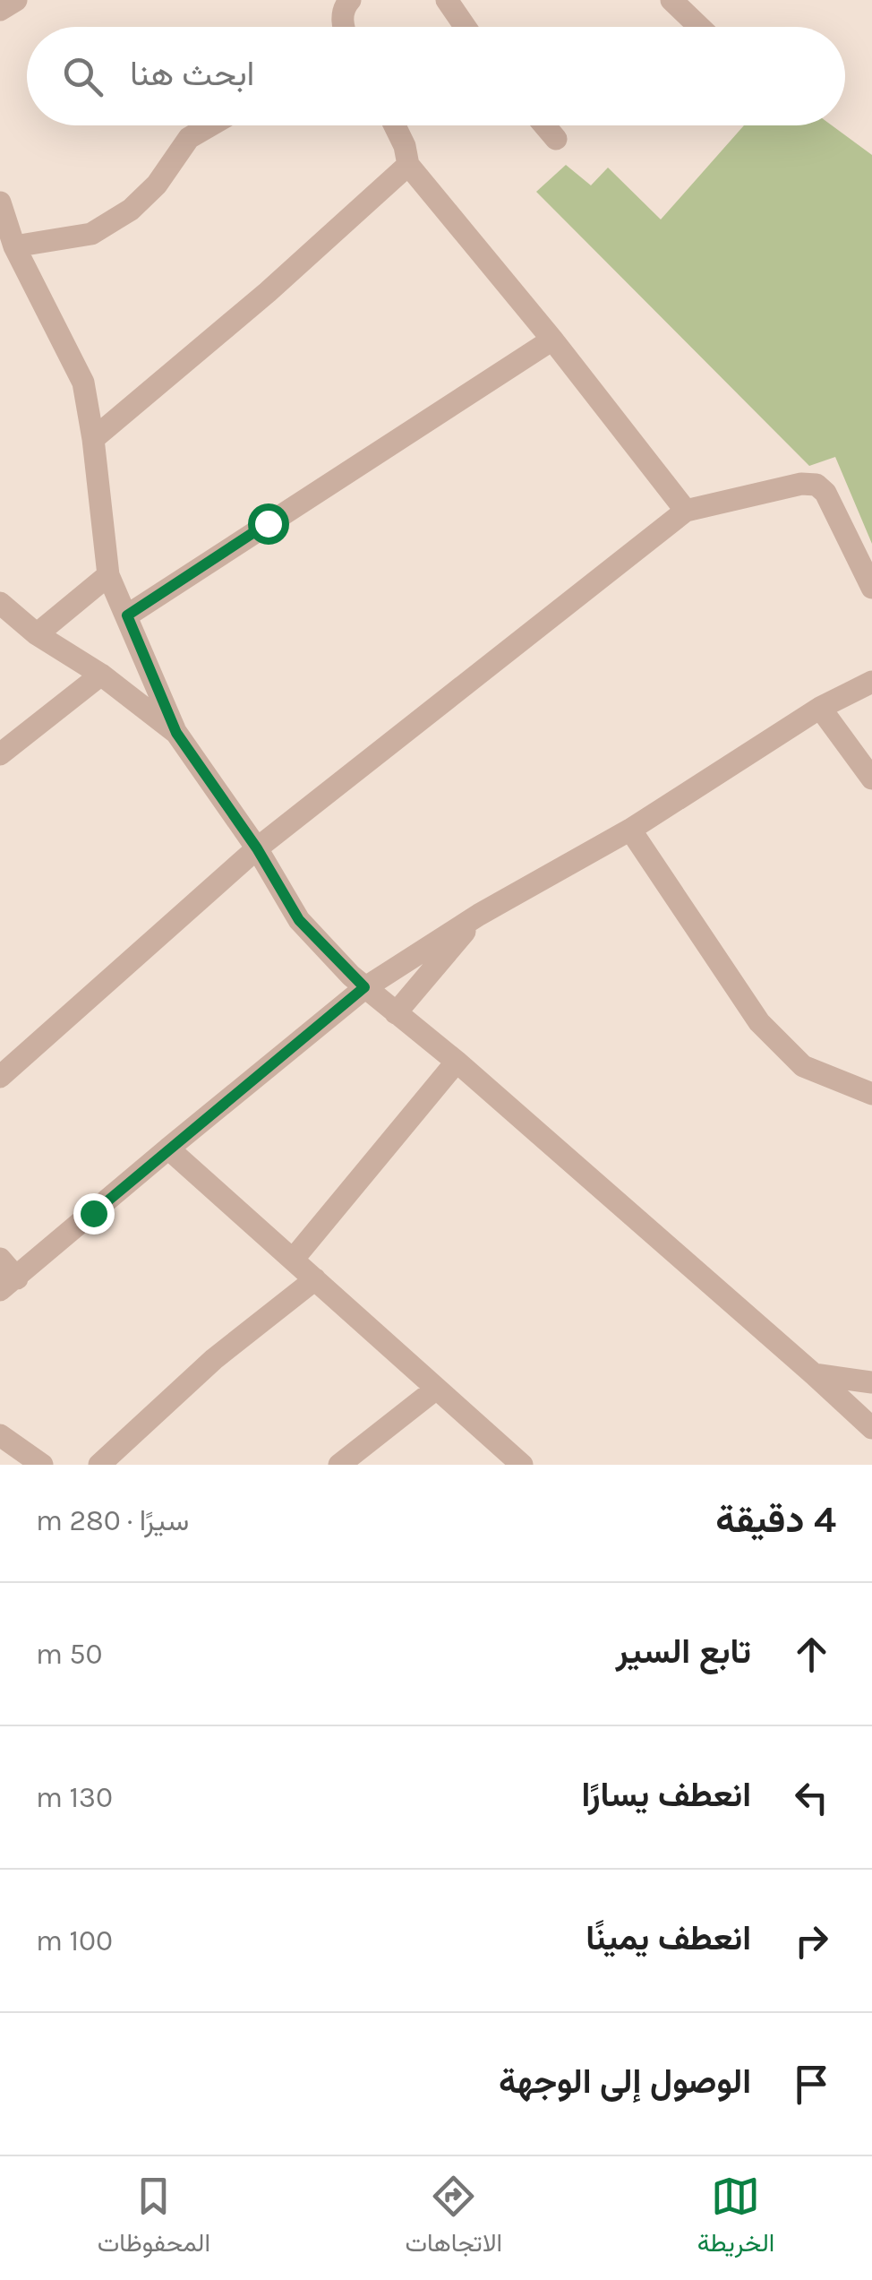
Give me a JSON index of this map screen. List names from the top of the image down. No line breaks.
{"page":{"search":"ابحث هنا","heading":["4 دقيقة","سيرًا · 280 m"],"list":[["تابع السير","50 m"],["انعطف يسارًا","130 m"],["انعطف يمينًا","100 m"],"الوصول إلى الوجهة"],"nav":["الخريطة","الاتجاهات","المحفوظات"]}}
